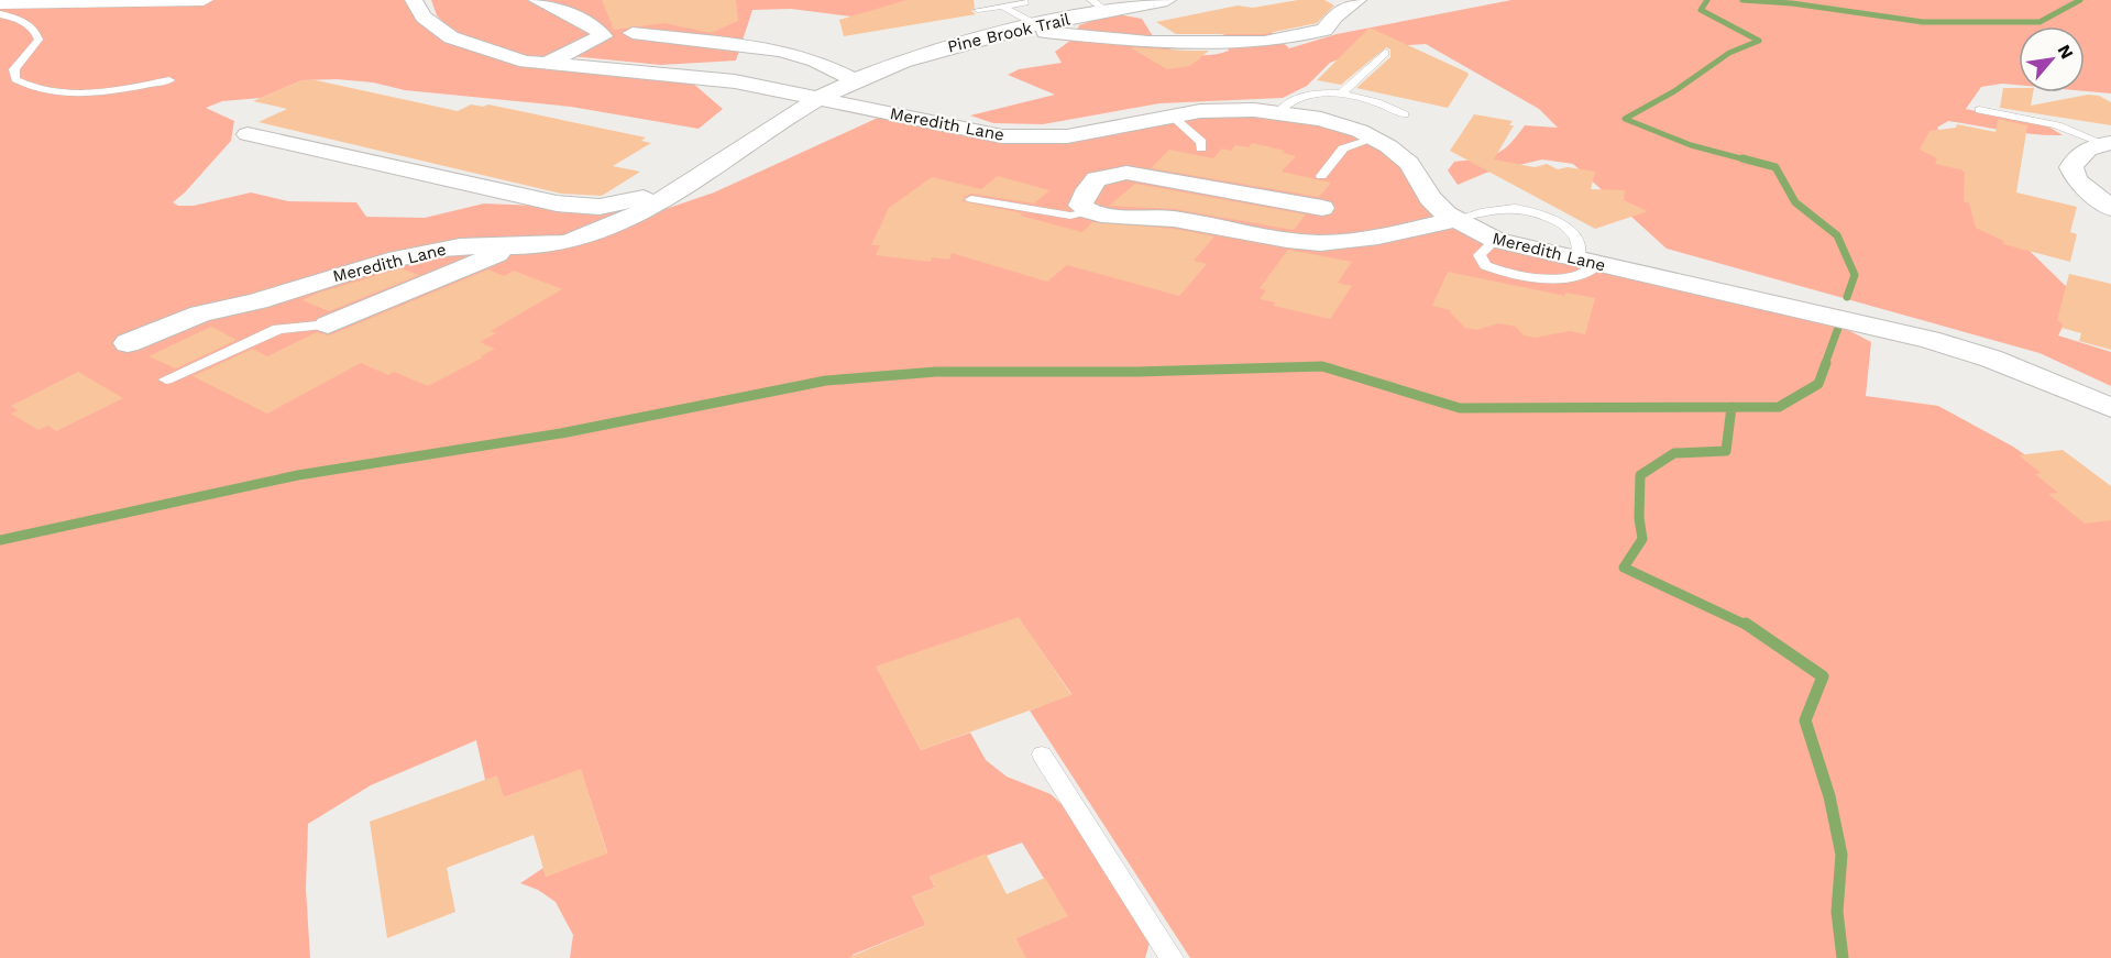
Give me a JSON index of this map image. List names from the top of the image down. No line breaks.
{"streets":{"street":["Pine Brook Trail","Meredith Lane"]},"crossings":[["Pine Brook Trail","Meredith Lane"]],"north":"top right"}
